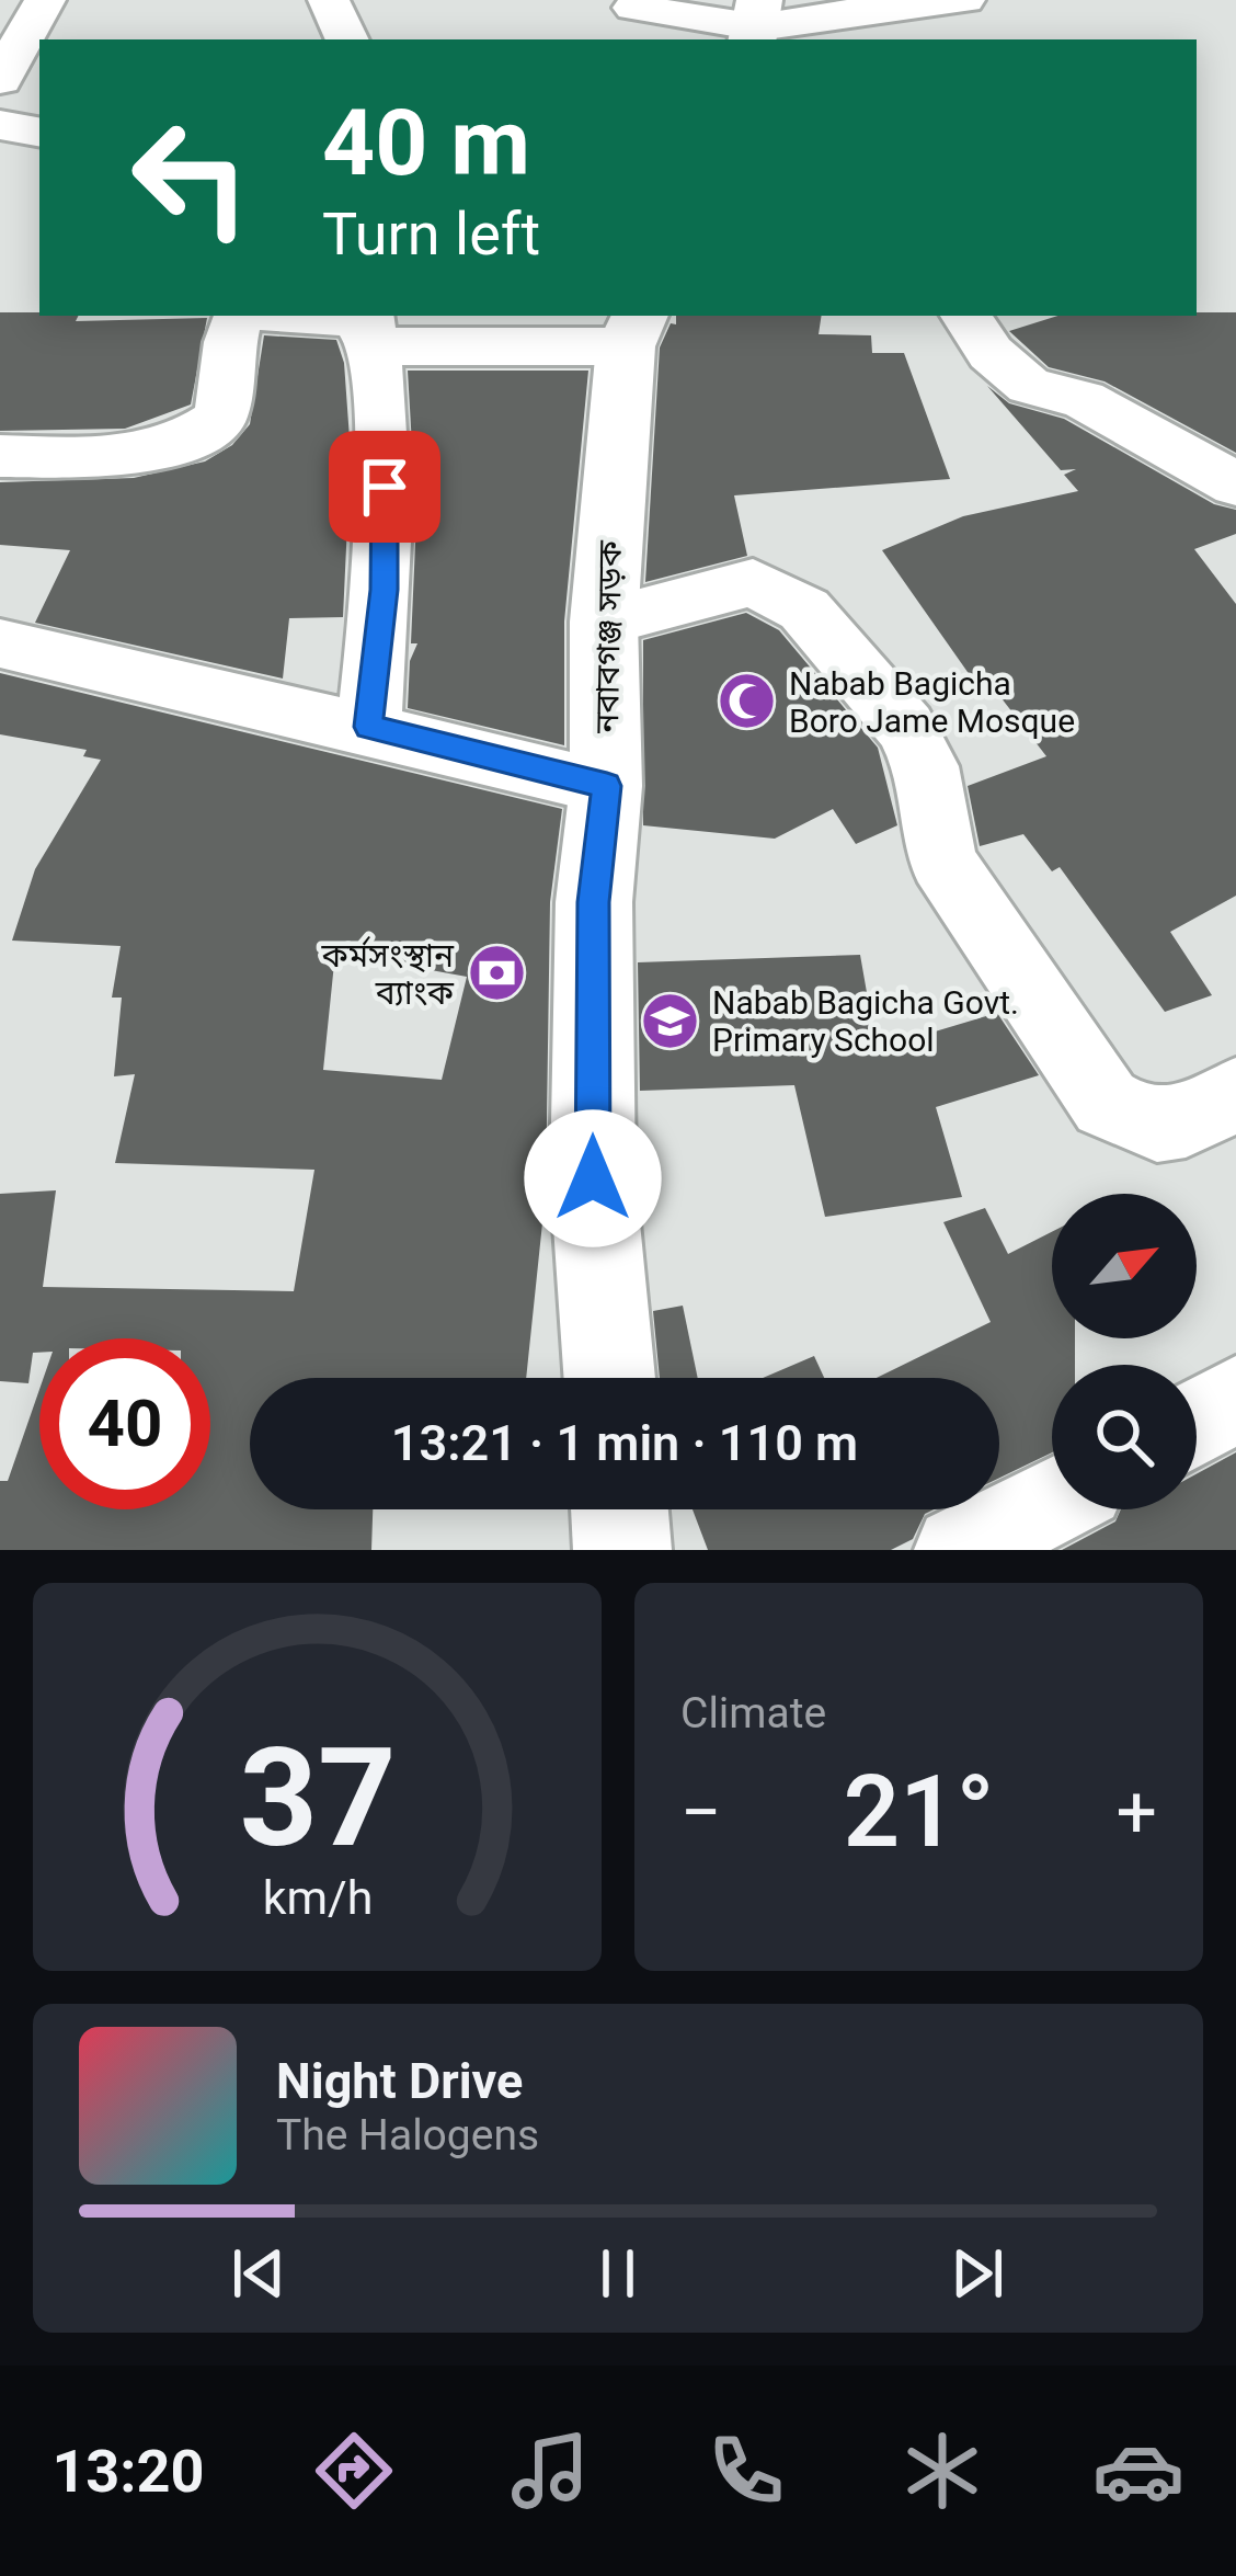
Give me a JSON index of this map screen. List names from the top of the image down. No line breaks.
{"streets":{"street":["নবাবগঞ্জ সড়ক"]},"places":{"mosque":["Nabab Bagicha Boro Jame Mosque"],"bank":["কর্মসংস্থান ব্যাংক"],"school or university":["Nabab Bagicha Govt. Primary School"]},"north":"top right","page":{"turn":["40 m","Turn left"],"limit":"40","trip":"13:21 · 1 min · 110 m","tile":"Climate","heat":["−","21°","+"],"song":["Night Drive","The Halogens"],"tabs":"13:20","gauge":["37","km/h"]}}
